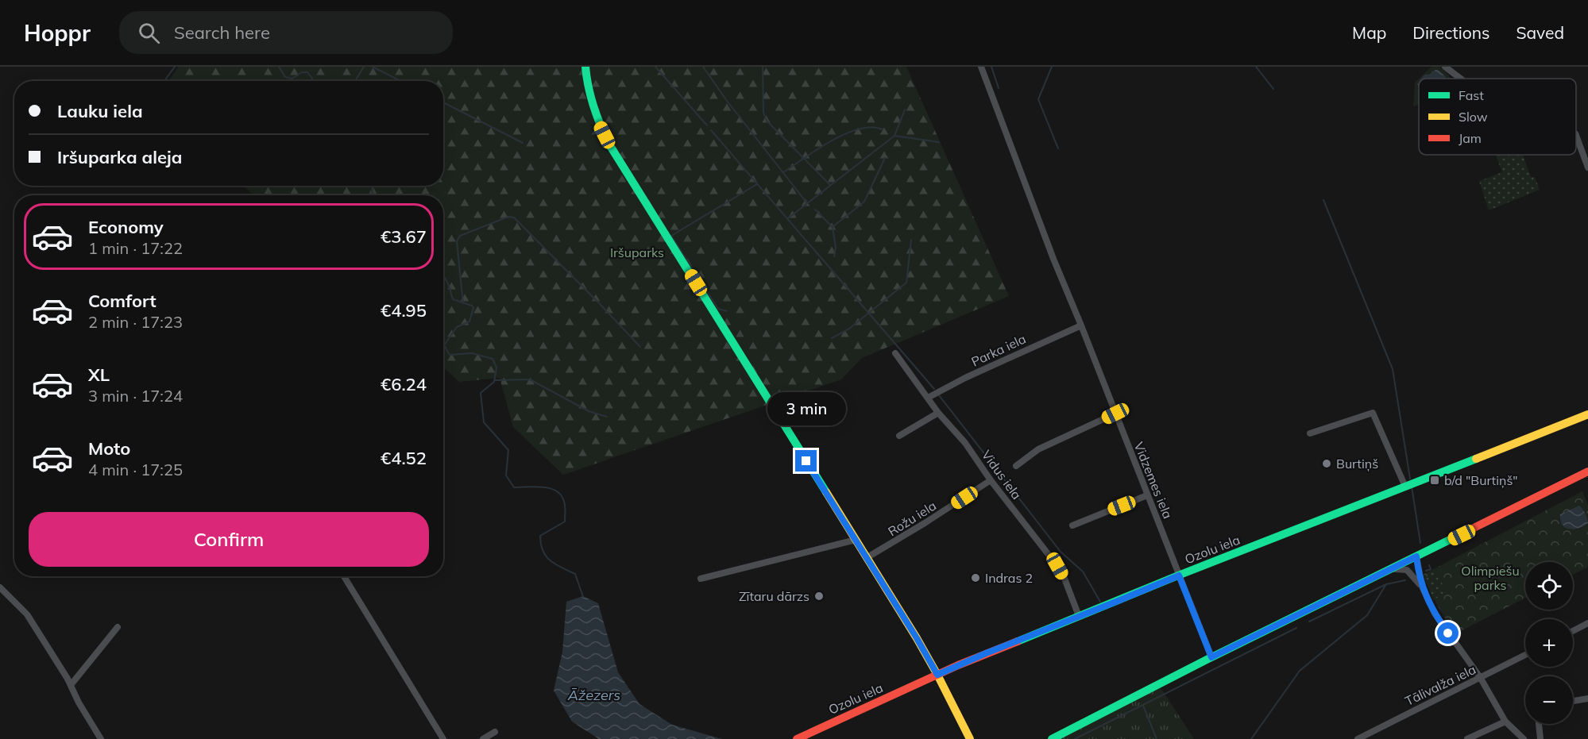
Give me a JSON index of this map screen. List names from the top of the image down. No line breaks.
{"streets":{"main road":["Ozolu iela"],"street":["Parka iela","Vidus iela","Vidzemes iela","Rožu iela","Tālivalža iela"]},"crossings":[["Parka iela","Vidus iela"],["Parka iela","Vidzemes iela"],["Vidus iela","Rožu iela"],["Vidus iela","Ozolu iela"],["Vidzemes iela","Ozolu iela"]],"water":["Āžezers"],"parks":["Iršuparks","Olimpiešu parks"],"places":{"other":["Burtiņš","Indras 2","Zītaru dārzs"],"transit":["b/d \"Burtiņš\""]},"legend":["Fast","Slow","Jam"],"page":{"header":"Hoppr","search":"Search here","nav":["Map","Directions","Saved"],"banner":["Lauku iela","Iršuparka aleja"],"list":[{"name":"Economy","note":"1 min · 17:22","value":"€3.67"},{"name":"Comfort","note":"2 min · 17:23","value":"€4.95"},{"name":"XL","note":"3 min · 17:24","value":"€6.24"},{"name":"Moto","note":"4 min · 17:25","value":"€4.52"}],"bubble":"3 min","buttons":"Confirm","map_buttons":["+","−"]}}
